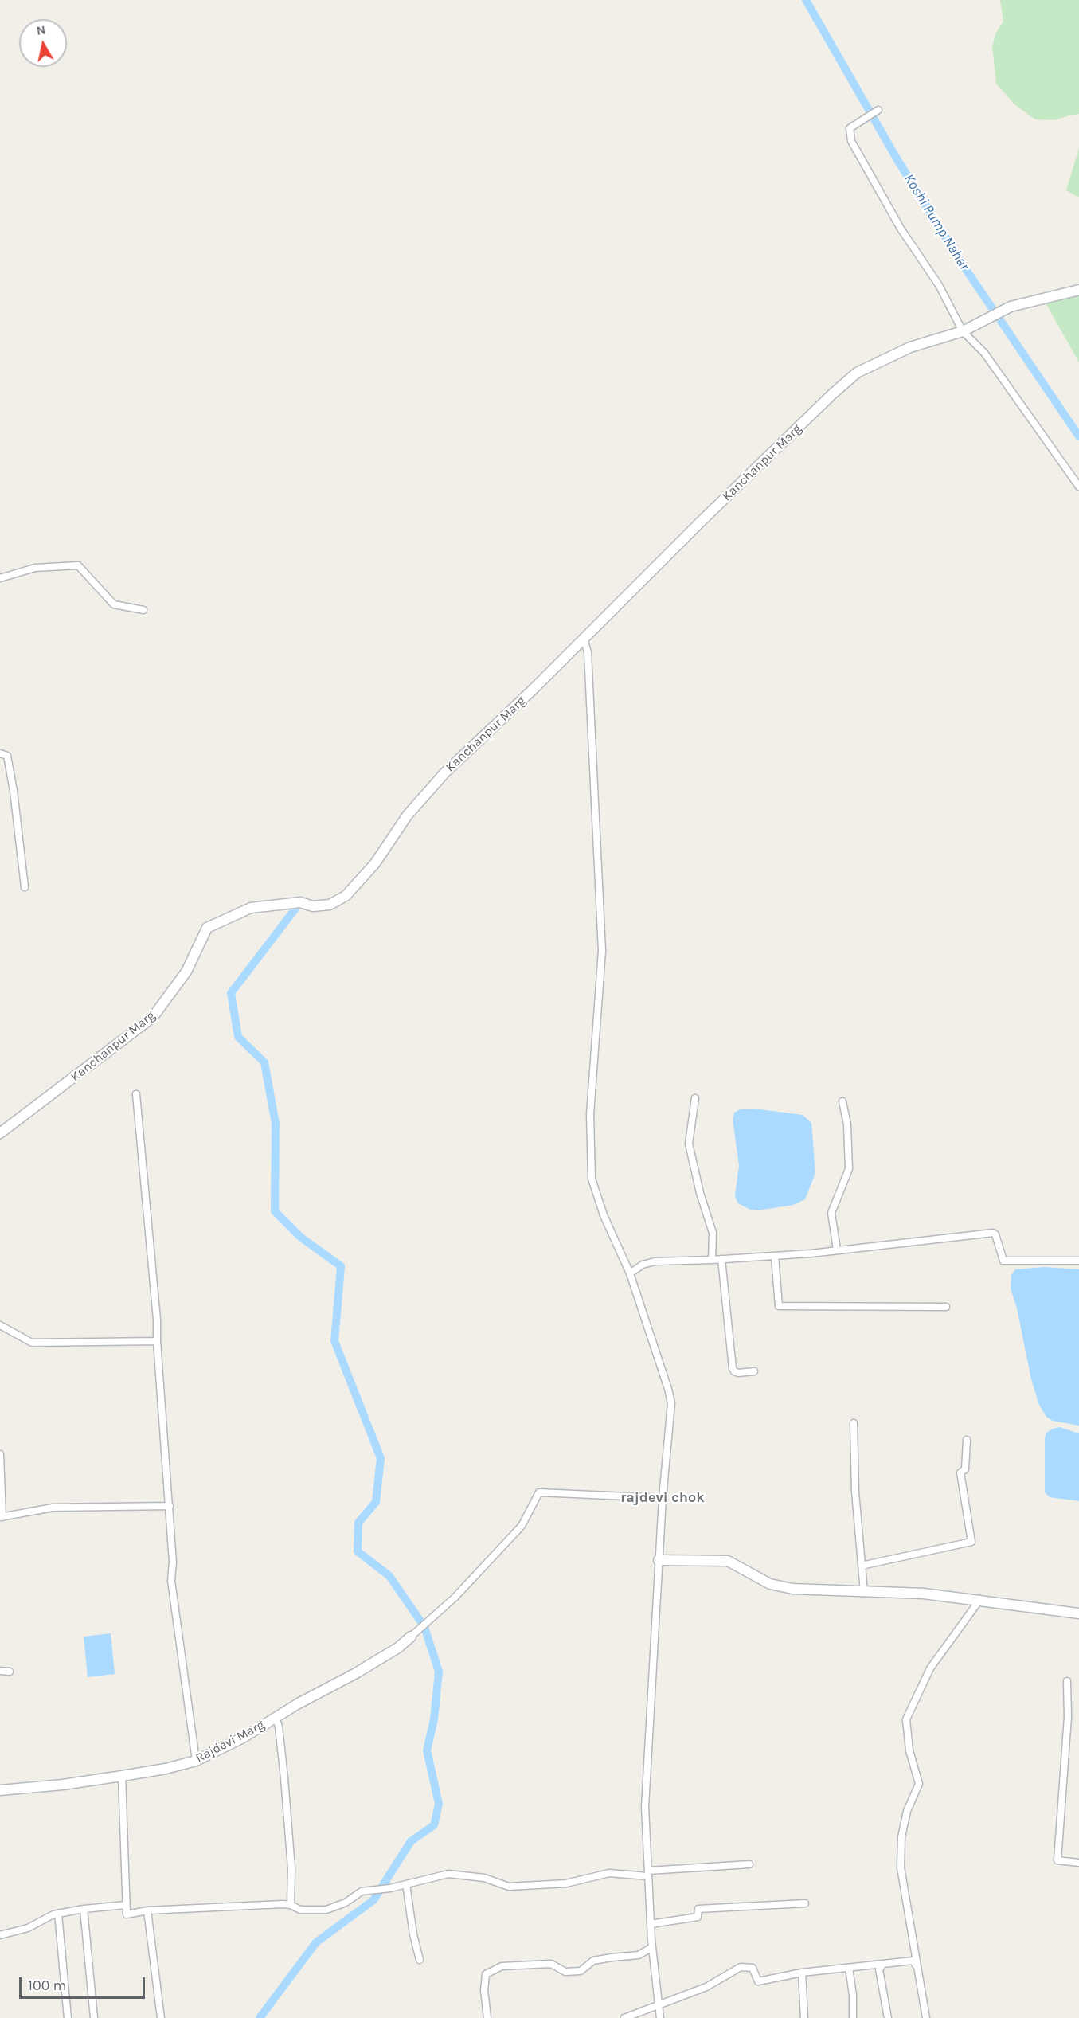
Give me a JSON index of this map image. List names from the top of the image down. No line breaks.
{"streets":{"main road":["Kanchanpur Marg","Rajdevi Marg"]},"districts":["rajdevi chok"],"water":["Koshi Pump Nahar"],"scale_bar":"100 m","north":"top"}
